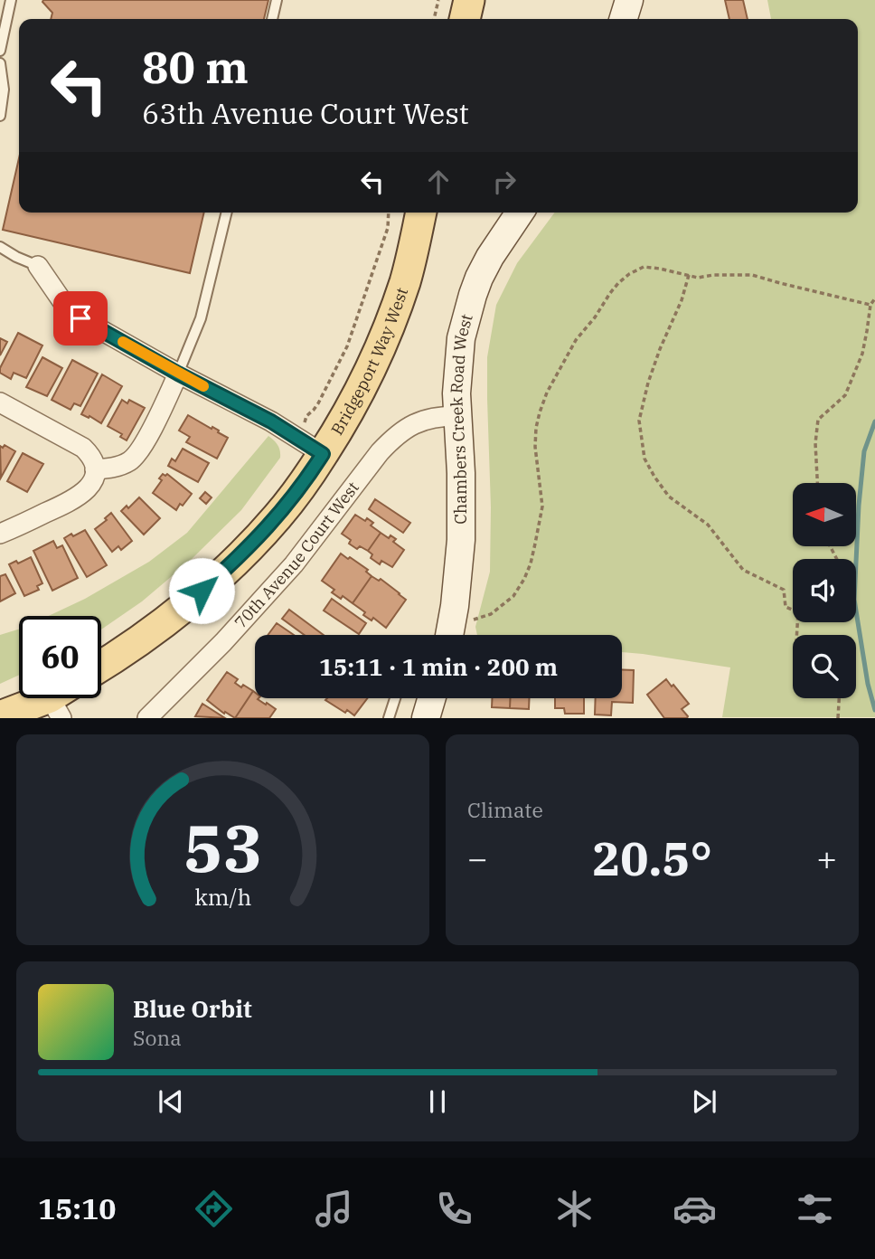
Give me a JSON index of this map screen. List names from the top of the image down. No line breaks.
{"streets":{"main road":["Bridgeport Way West"],"street":["Chambers Creek Road West","70th Avenue Court West"]},"crossings":[["Chambers Creek Road West","70th Avenue Court West"]],"north":"left","page":{"turn":["80 m","63th Avenue Court West"],"limit":"60","trip":"15:11 · 1 min · 200 m","tile":"Climate","heat":["−","20.5°","+"],"song":["Blue Orbit","Sona"],"tabs":"15:10","gauge":["53","km/h"]}}
